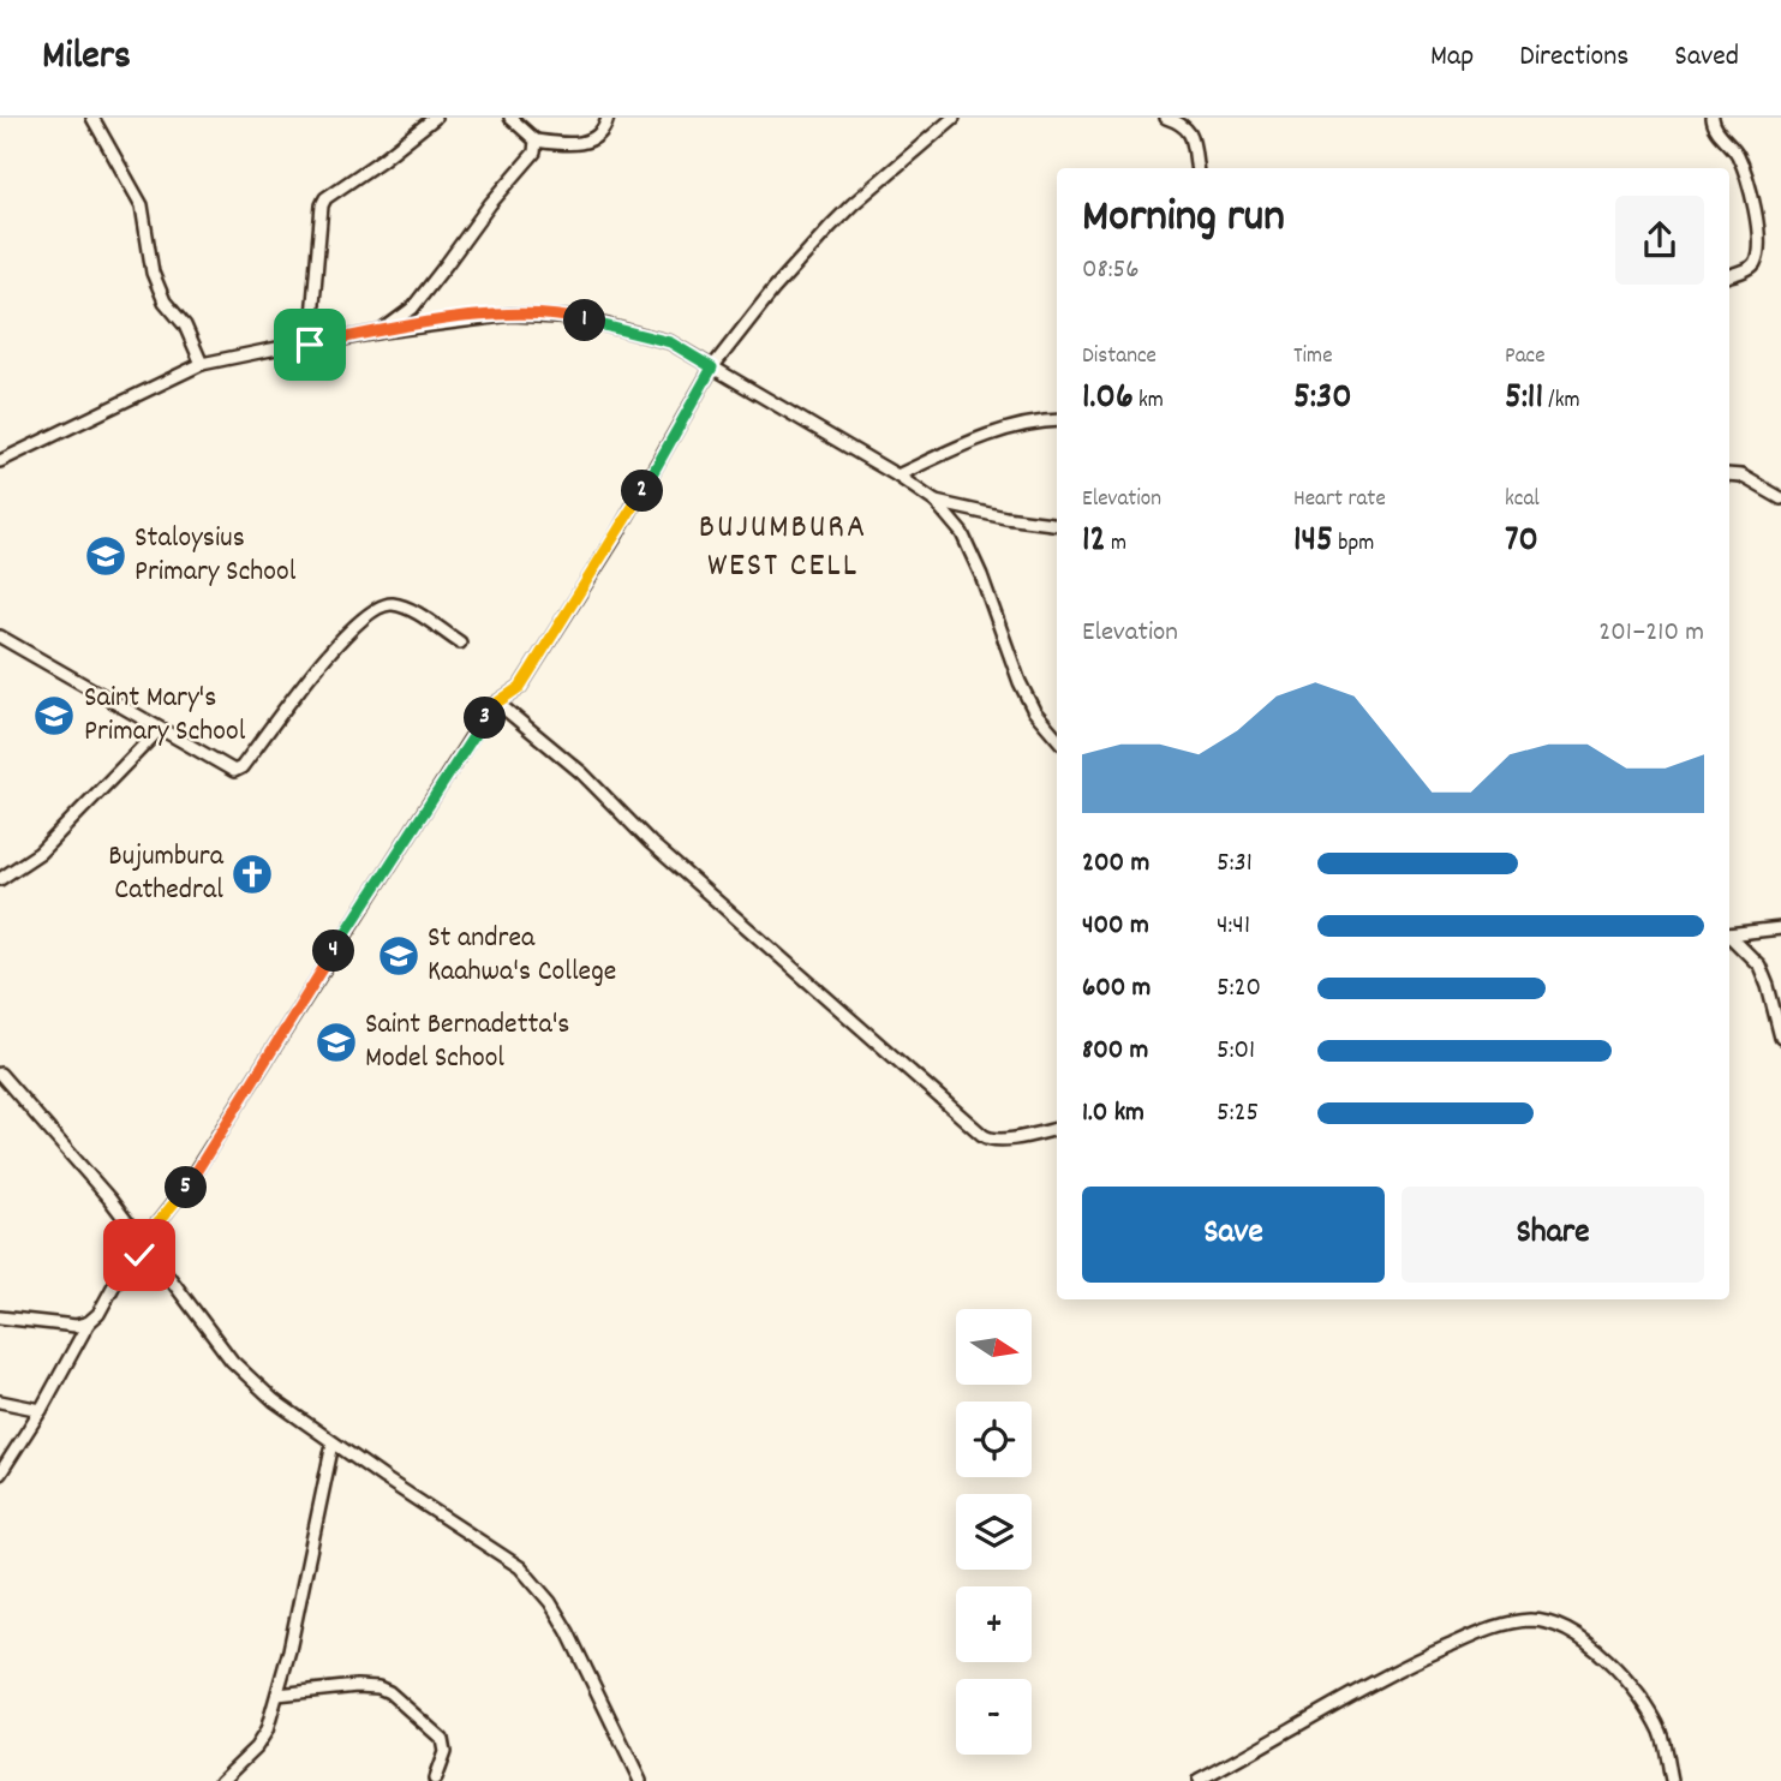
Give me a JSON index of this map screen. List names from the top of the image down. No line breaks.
{"districts":["BUJUMBURA WEST CELL"],"places":{"school or university":["Staloysius Primary School","Saint Mary's Primary School","St andrea Kaahwa's College","Saint Bernadetta's Model School"],"church":["Bujumbura Cathedral"]},"north":"right","page":{"header":"Milers","nav":["Map","Directions","Saved"],"heading":["Morning run","08:56"],"pins":["1","2","3","4","5"],"stats":[["Distance","1.06 km"],["Time","5:30"],["Pace","5:11 /km"],["Elevation","12 m"],["Heart rate","145 bpm"],["kcal","70"]],"chart":["Elevation","201–210 m"],"list":[{"name":"200 m","note":"5:31"},{"name":"400 m","note":"4:41"},{"name":"600 m","note":"5:20"},{"name":"800 m","note":"5:01"},{"name":"1.0 km","note":"5:25"}],"buttons":["Save","Share"],"map_buttons":["+","−"]}}
